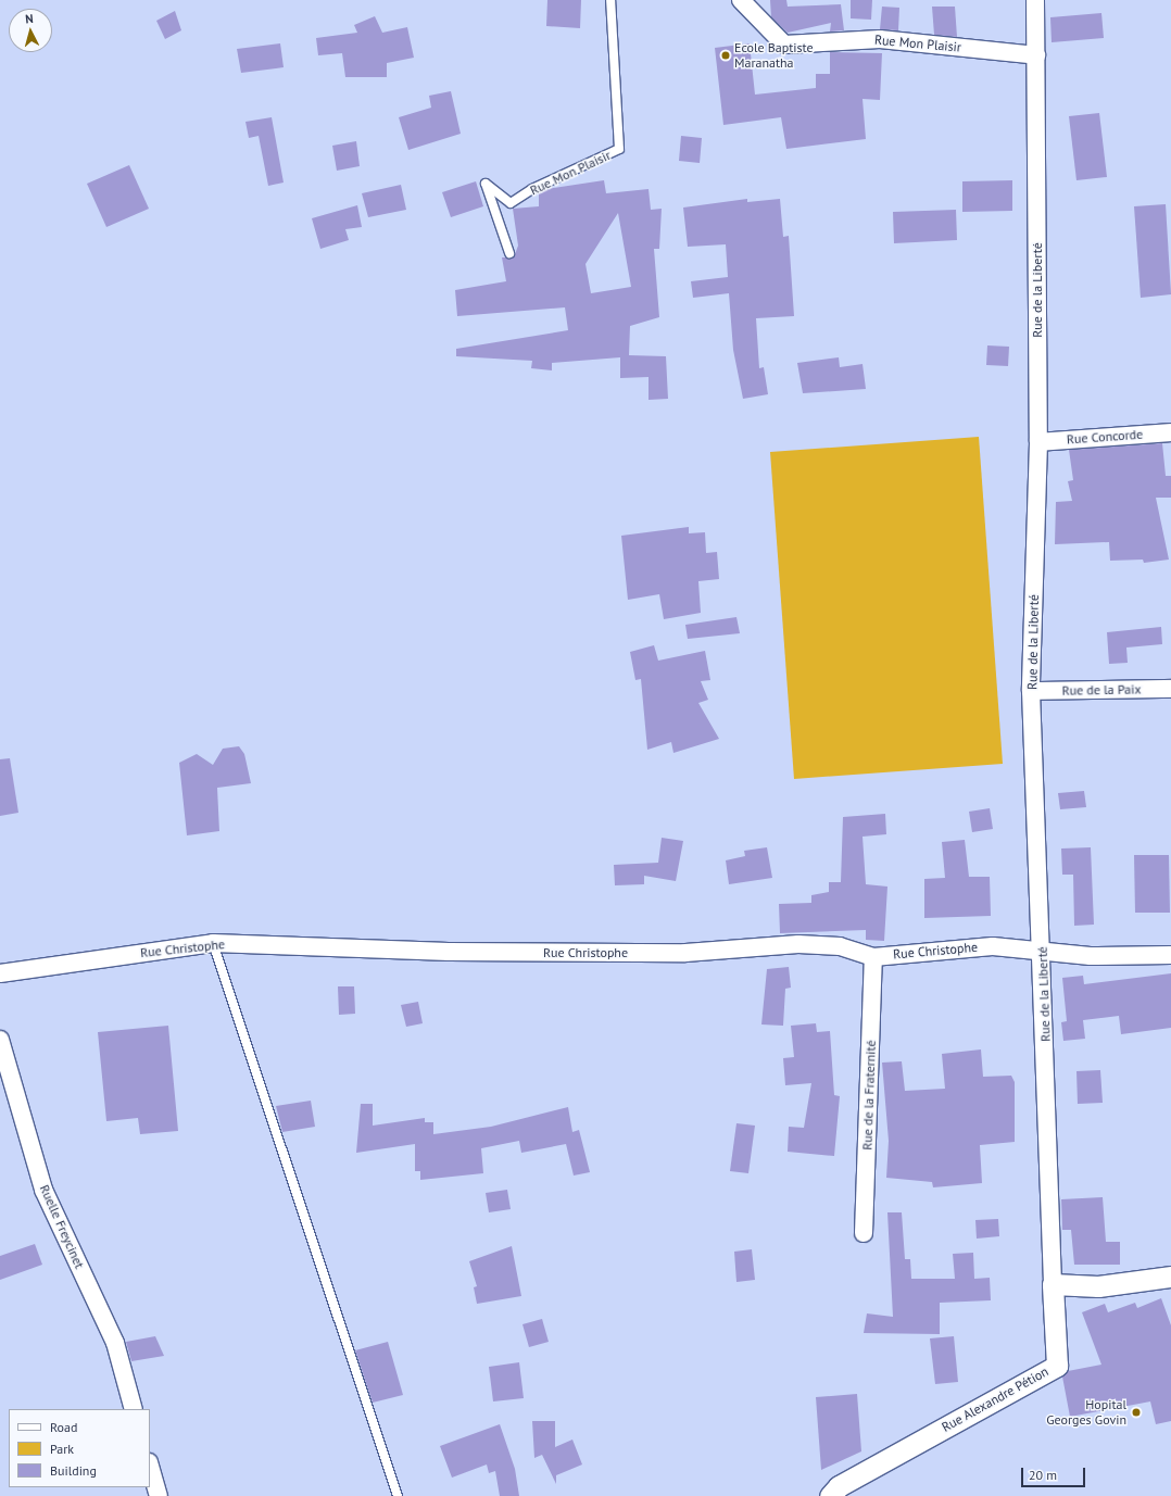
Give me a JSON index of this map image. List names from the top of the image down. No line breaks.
{"streets":{"street":["Rue Mon Plaisir","Rue de la Liberté","Rue Concorde","Rue de la Paix","Rue Christophe","Rue de la Fraternité","Ruelle Freycinet","Rue Alexandre Pétion"]},"crossings":[["Rue Mon Plaisir","Rue de la Liberté"],["Rue de la Liberté","Rue Concorde"],["Rue de la Liberté","Rue de la Paix"],["Rue de la Liberté","Rue Christophe"],["Rue de la Liberté","Rue Alexandre Pétion"],["Rue Christophe","Rue de la Fraternité"]],"places":["Ecole Baptiste Maranatha","Hopital Georges Govin"],"legend":["Road","Park","Building"],"scale_bar":"20 m","north":"top"}
